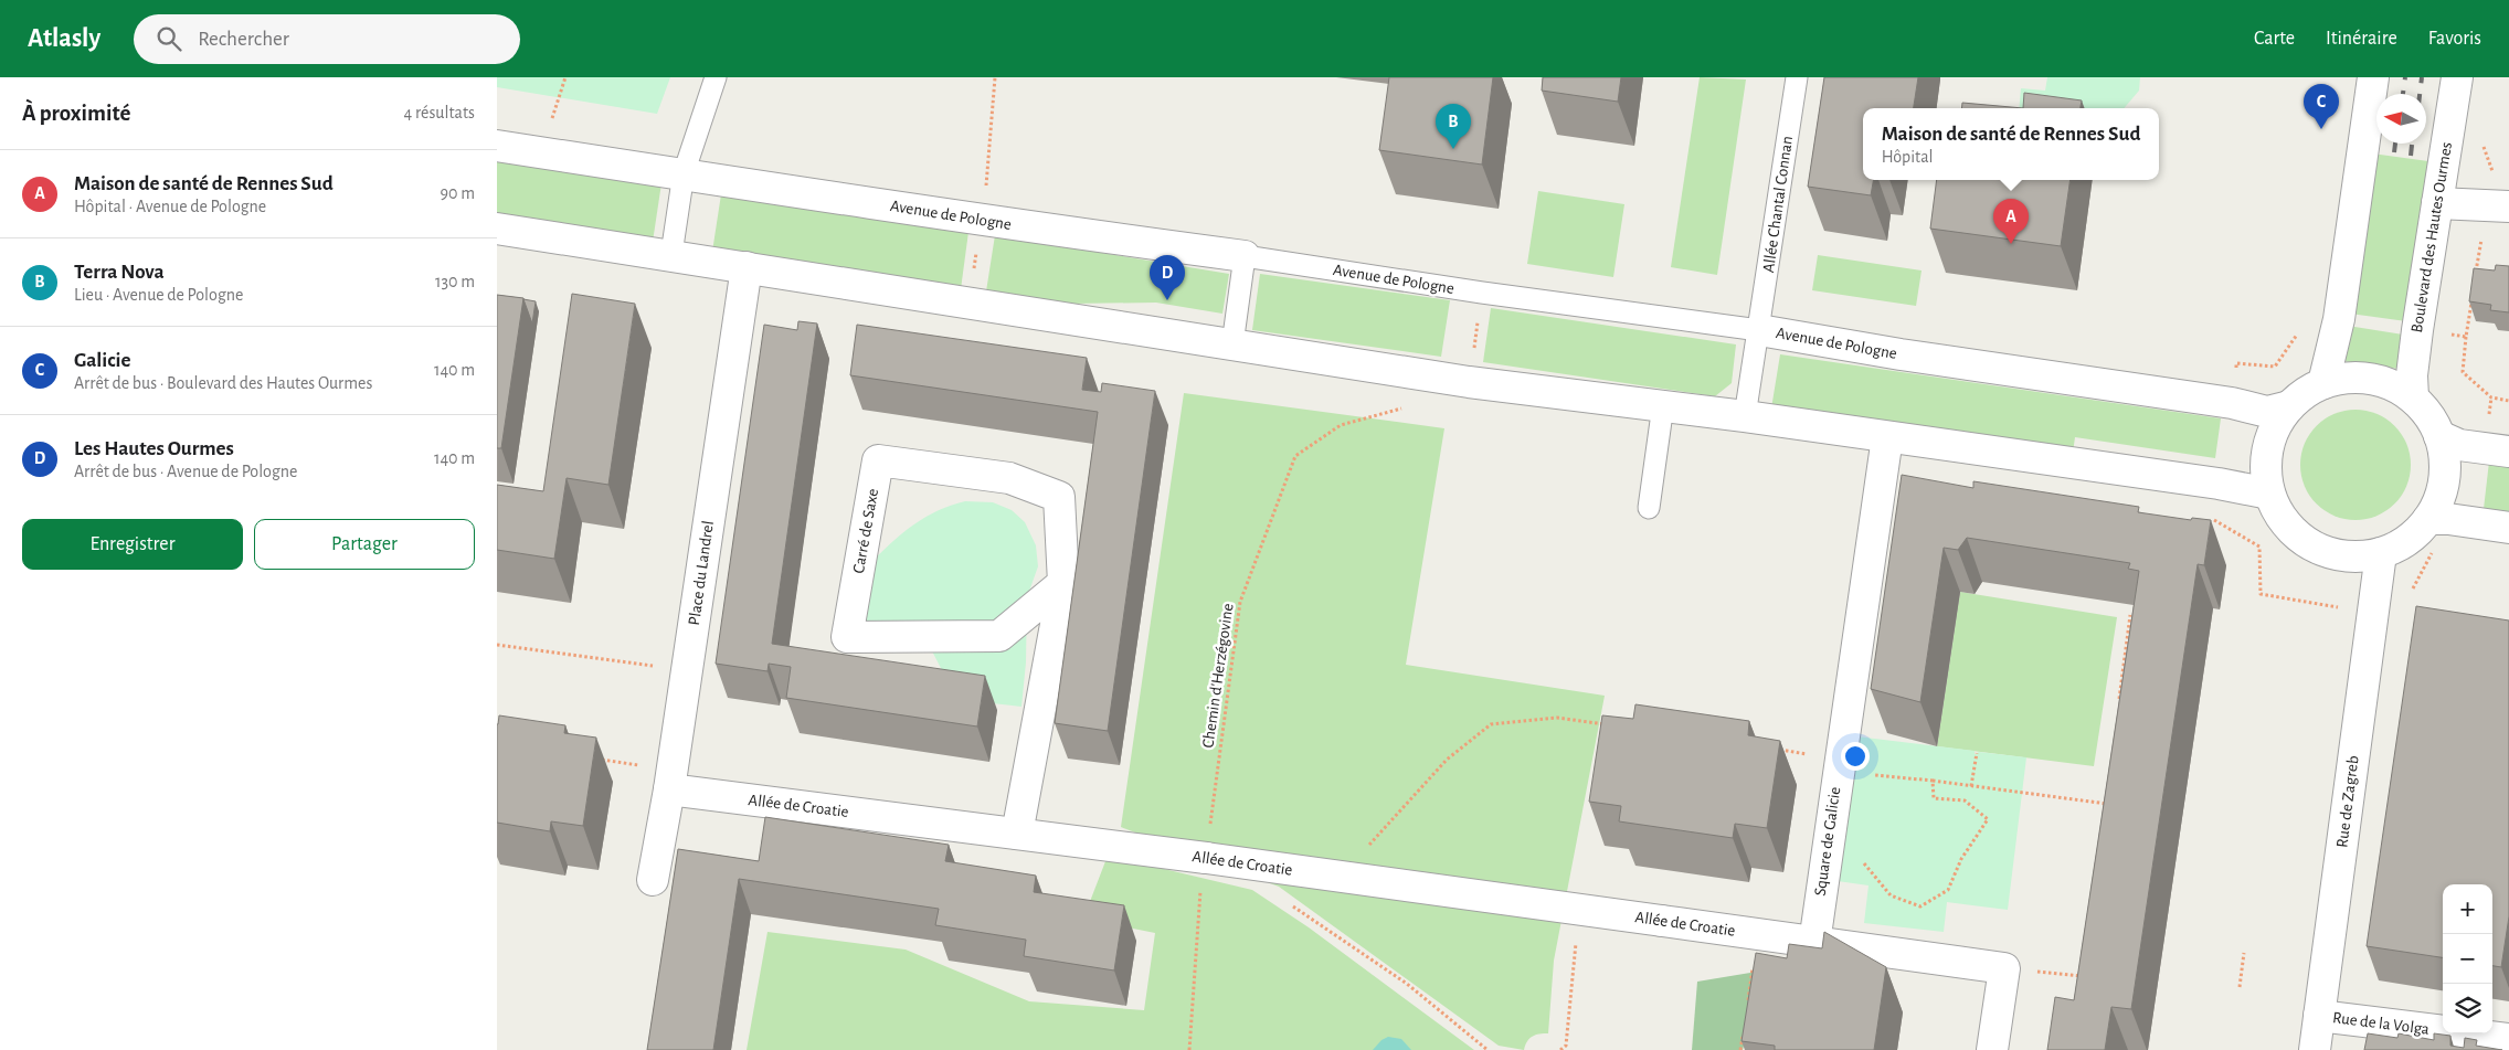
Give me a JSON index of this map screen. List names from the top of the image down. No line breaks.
{"streets":{"street":["Avenue de Pologne","Boulevard des Hautes Ourmes","Carré de Saxe","Place du Landrel","Rue de Zagreb","Allée de Croatie","Square de Galicie","Rue de la Volga"],"lane":["Allée Chantal Connan"],"path":["Chemin d'Herzégovine"]},"crossings":[["Allée Chantal Connan","Avenue de Pologne"],["Avenue de Pologne","Boulevard des Hautes Ourmes"],["Avenue de Pologne","Rue de Zagreb"],["Boulevard des Hautes Ourmes","Rue de Zagreb"],["Carré de Saxe","Allée de Croatie"],["Place du Landrel","Allée de Croatie"],["Chemin d'Herzégovine","Allée de Croatie"],["Rue de Zagreb","Rue de la Volga"],["Allée de Croatie","Square de Galicie"]],"north":"left","page":{"header":"Atlasly","search":"Rechercher","nav":["Carte","Itinéraire","Favoris"],"heading":["À proximité","4 résultats"],"pins":["C","B","A","D"],"popup":["Maison de santé de Rennes Sud","Hôpital"],"list":[{"mark":"A","name":"Maison de santé de Rennes Sud","note":"Hôpital · Avenue de Pologne","value":"90 m"},{"mark":"B","name":"Terra Nova","note":"Lieu · Avenue de Pologne","value":"130 m"},{"mark":"C","name":"Galicie","note":"Arrêt de bus · Boulevard des Hautes Ourmes","value":"140 m"},{"mark":"D","name":"Les Hautes Ourmes","note":"Arrêt de bus · Avenue de Pologne","value":"140 m"}],"buttons":["Enregistrer","Partager"],"map_buttons":["+","−"]}}
